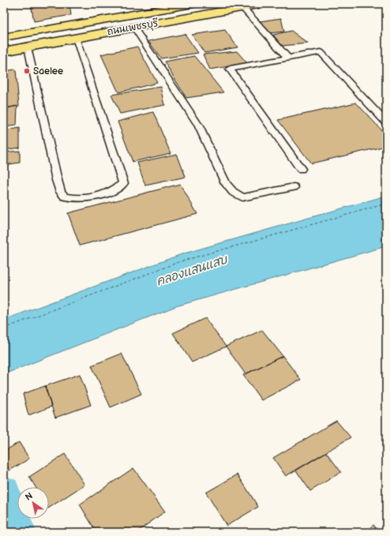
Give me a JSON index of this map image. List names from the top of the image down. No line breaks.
{"streets":{"main road":["ถนนเพชรบุรี"]},"water":["คลองแสนแสบ"],"places":["Saelee"],"north":"top left"}
